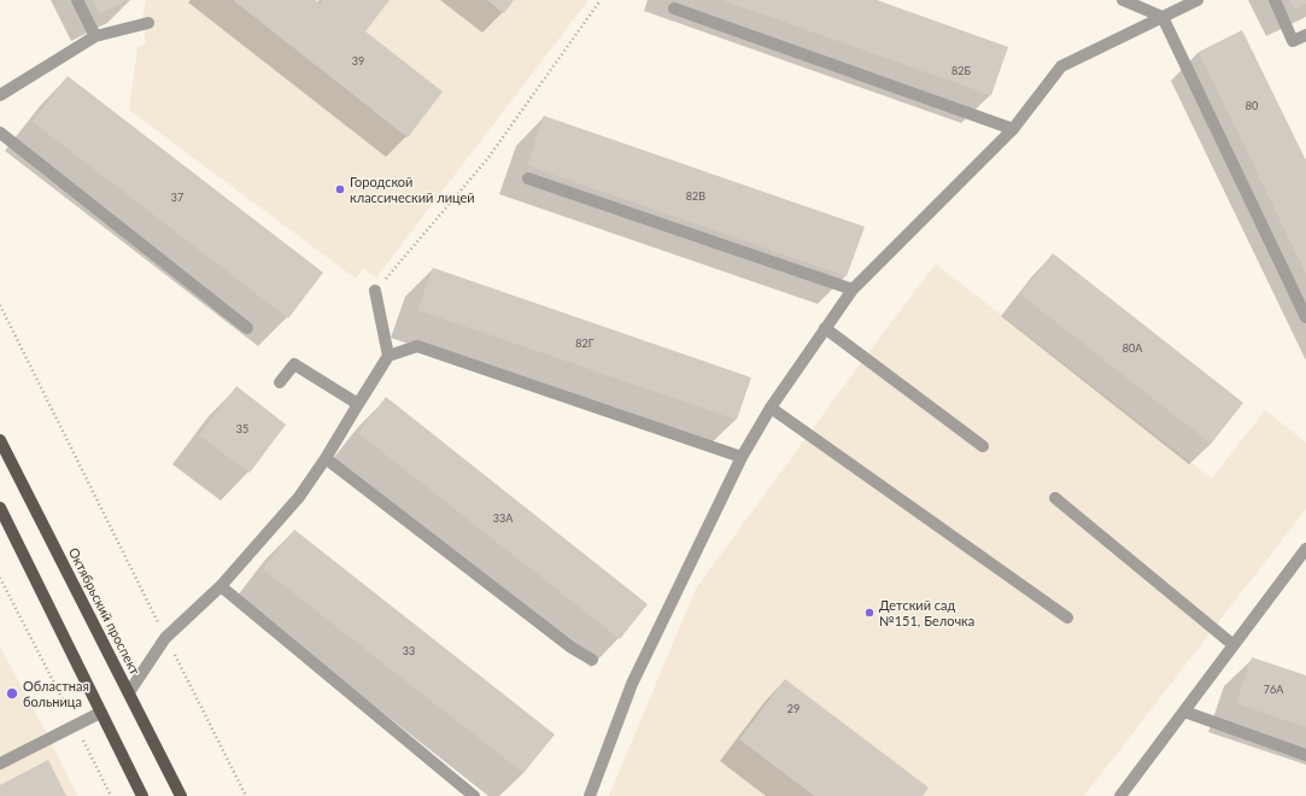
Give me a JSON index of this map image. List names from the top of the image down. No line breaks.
{"streets":{"main road":["Октябрьский проспект"]},"places":["Городской классический лицей","Детский сад №151, Белочка","Областная больница"],"house_numbers":["39","82Б","80","82В","37","82Г","80А","35","33А","33","76А","29"]}
